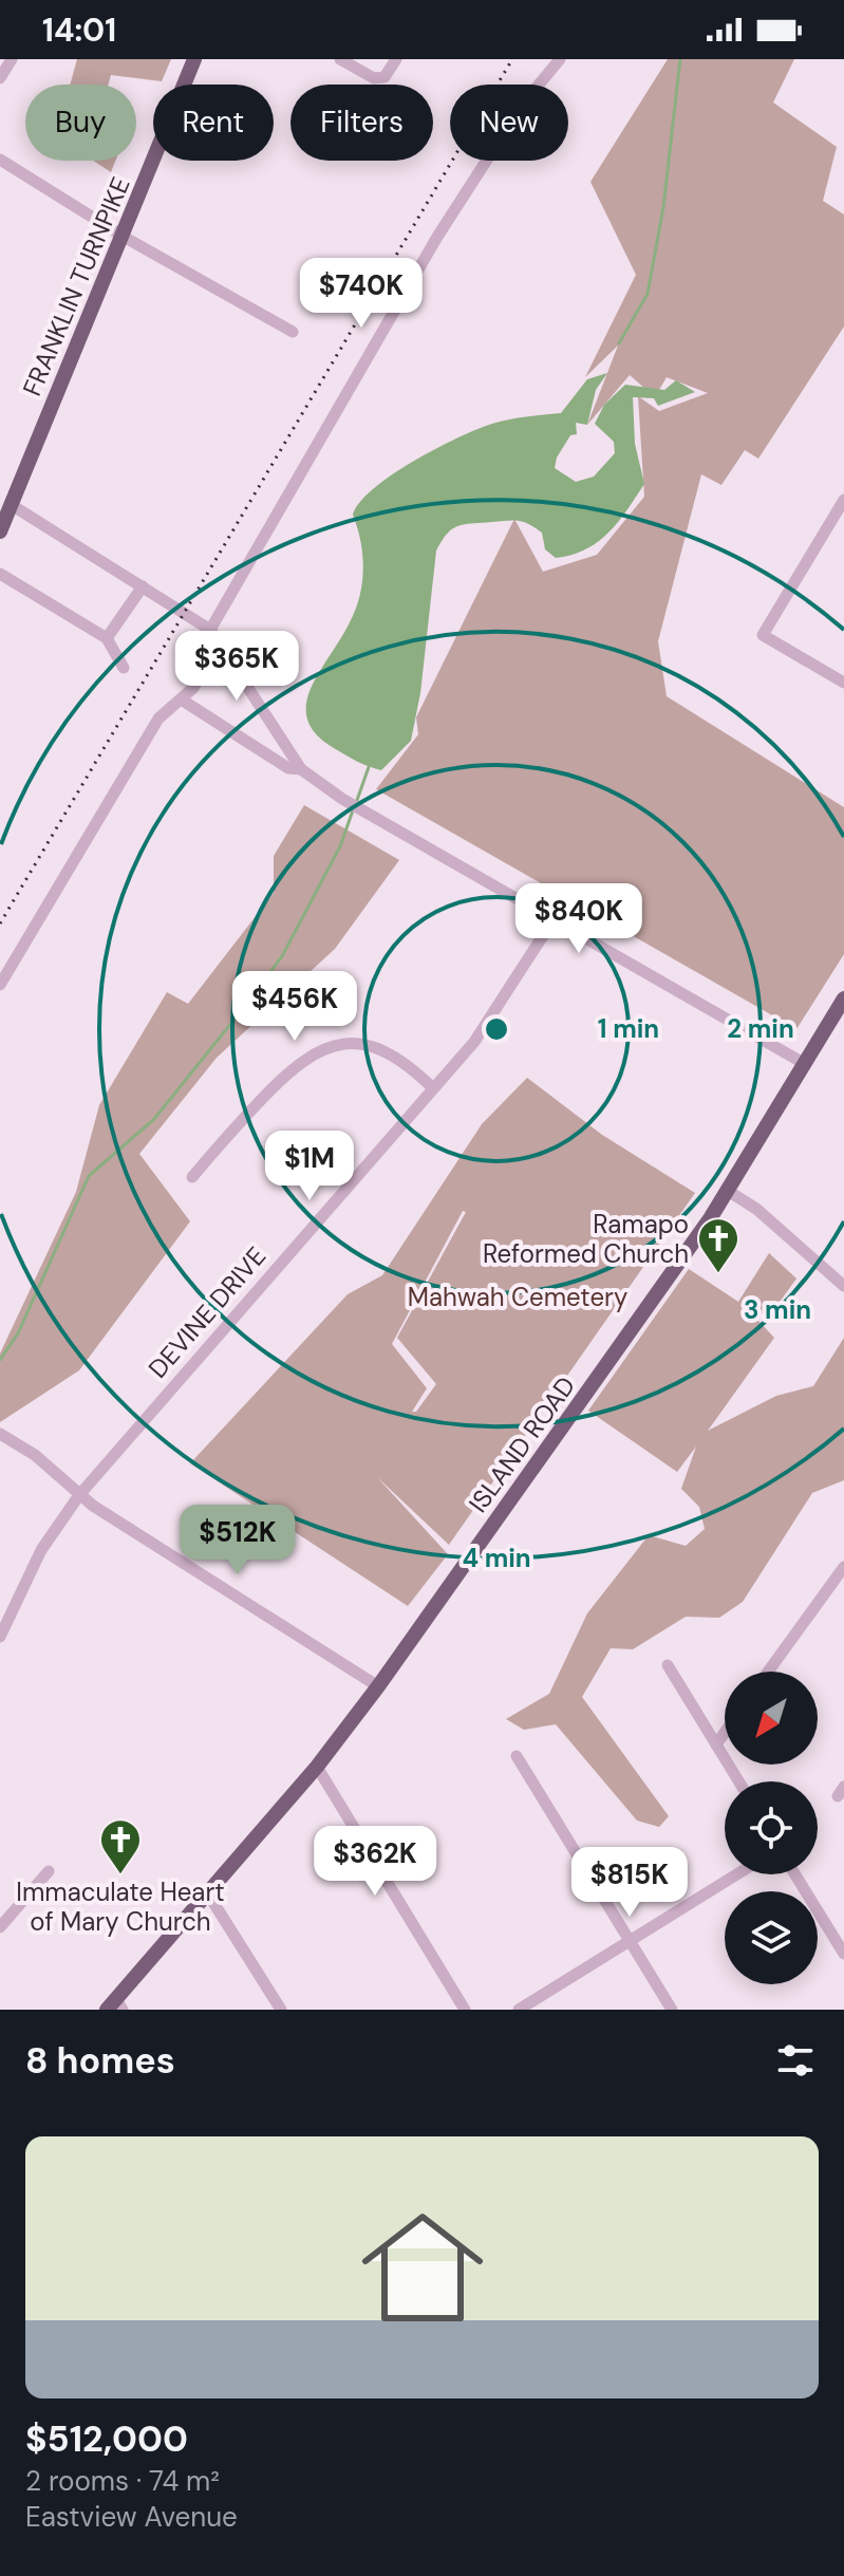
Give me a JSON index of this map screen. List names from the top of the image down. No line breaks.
{"streets":{"main road":["FRANKLIN TURNPIKE","ISLAND ROAD"],"street":["DEVINE DRIVE"]},"parks":["Mahwah Cemetery"],"places":{"church":["Ramapo Reformed Church","Immaculate Heart of Mary Church"]},"north":"bottom left","page":{"status":"14:01","chip":["Buy","Rent","Filters","New"],"price":["$740K","$365K","$840K","$456K","$1M","$512K","$362K","$815K"],"heading":"8 homes","list":[{"name":"$512,000","note":"2 rooms · 74 m² · Eastview Avenue"}]},"rings":["1 min","2 min","3 min","4 min"]}
